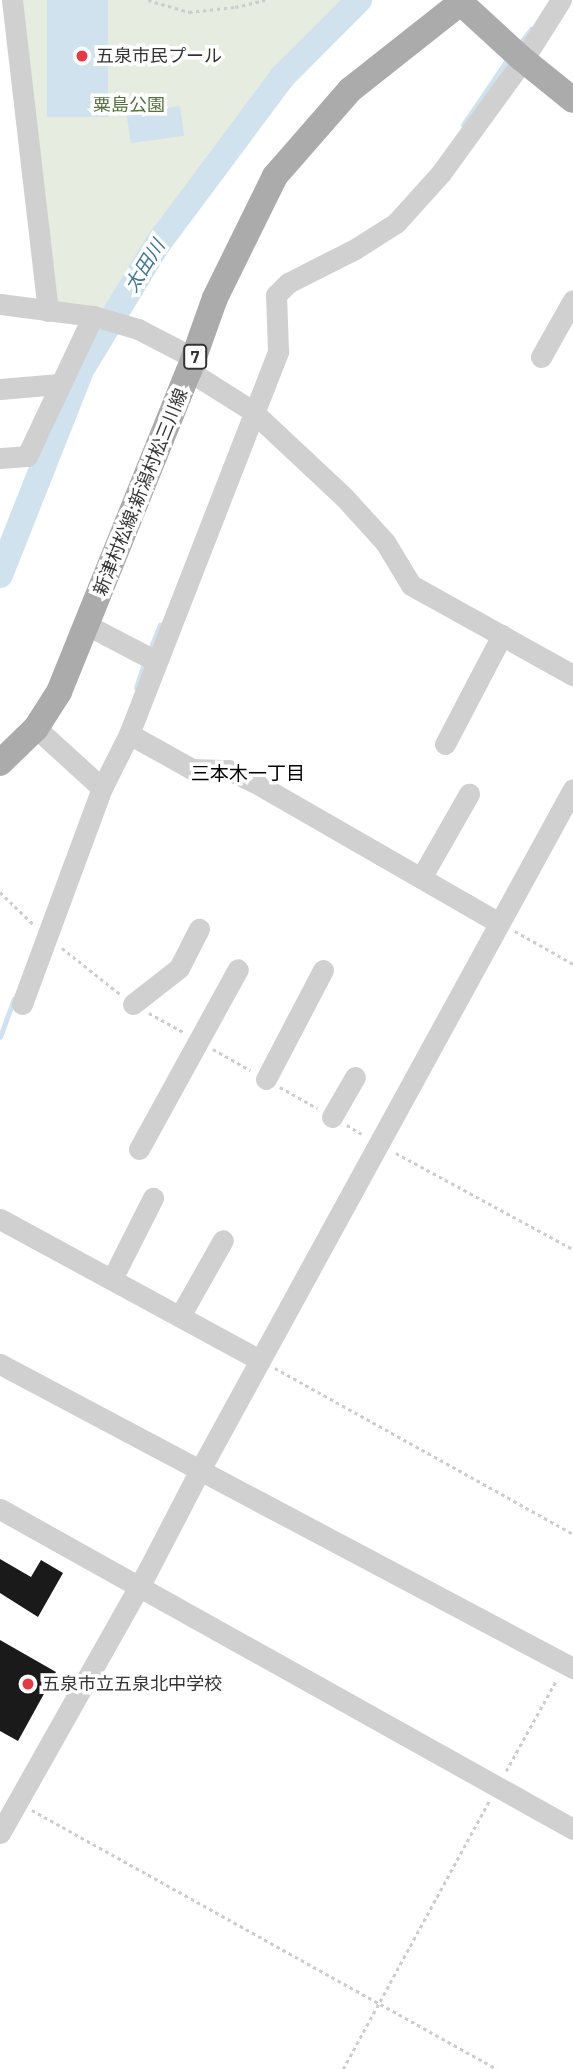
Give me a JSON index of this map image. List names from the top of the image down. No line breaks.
{"streets":{"main road":["7","新津村松線;新潟村松三川線"]},"districts":["三本木一丁目"],"water":["太田川"],"parks":["粟島公園"],"places":["五泉市民プール","五泉市立五泉北中学校"]}
